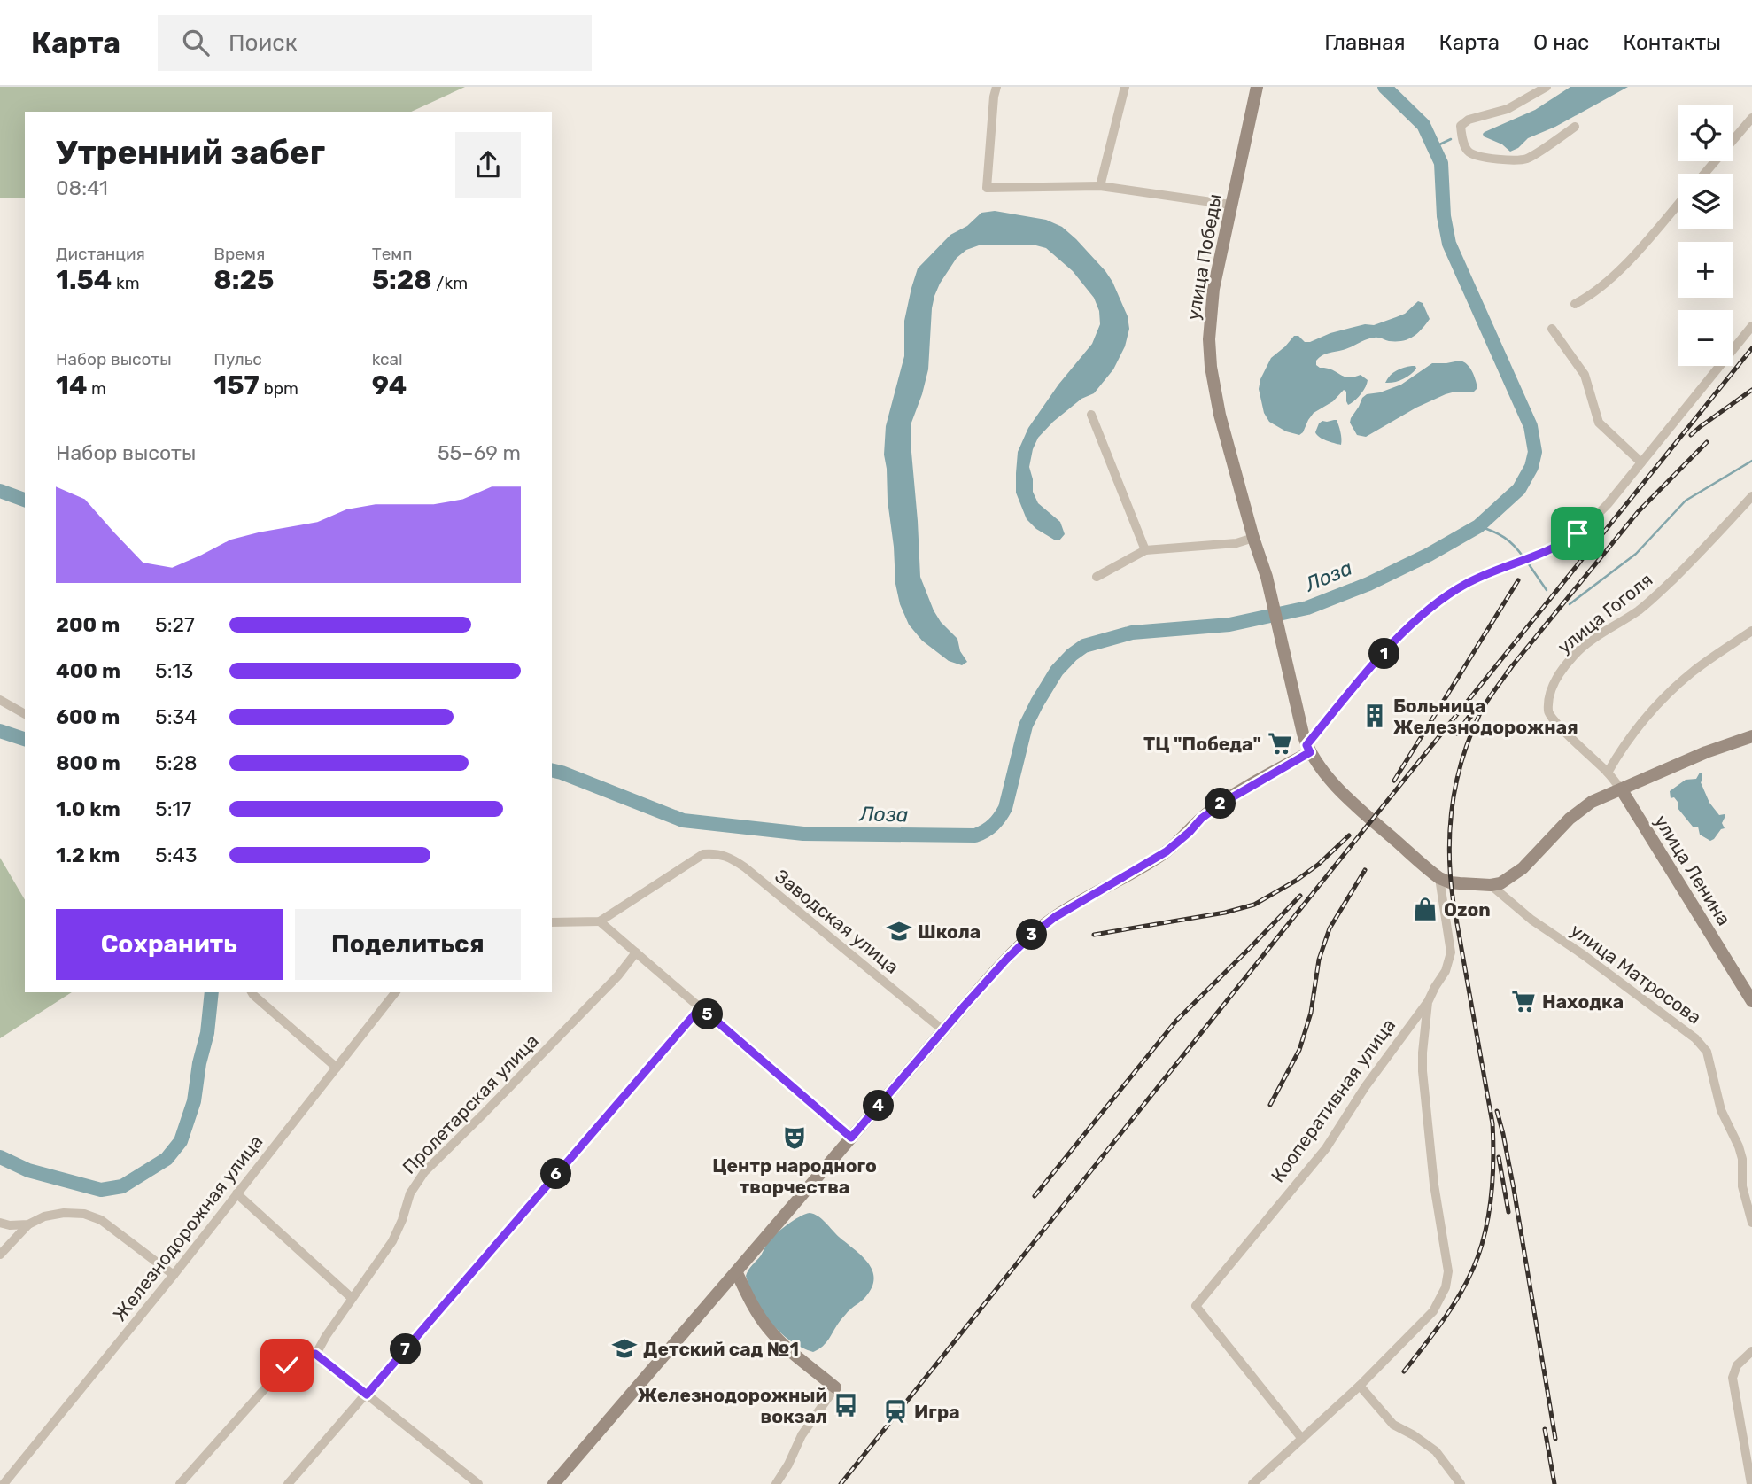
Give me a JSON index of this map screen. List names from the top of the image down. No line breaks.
{"streets":{"street":["улица Победы","улица Гоголя","улица Ленина","Заводская улица","улица Матросова","Кооперативная улица","Пролетарская улица","Железнодорожная улица"]},"water":["Лоза"],"places":{"building":["Больница Железнодорожная"],"supermarket":["ТЦ \"Победа\"","Находка"],"shop":["Ozon"],"school or university":["Школа","Детский сад №1"],"theatre":["Центр народного творчества"],"bus stop":["Железнодорожный вокзал"],"station":["Игра"]},"page":{"header":"Карта","search":"Поиск","nav":["Главная","Карта","О нас","Контакты"],"map_buttons":["+","−"],"heading":["Утренний забег","08:41"],"stats":[["Дистанция","1.54 km"],["Время","8:25"],["Темп","5:28 /km"],["Набор высоты","14 m"],["Пульс","157 bpm"],["kcal","94"]],"chart":["Набор высоты","55–69 m"],"list":[{"name":"200 m","note":"5:27"},{"name":"400 m","note":"5:13"},{"name":"600 m","note":"5:34"},{"name":"800 m","note":"5:28"},{"name":"1.0 km","note":"5:17"},{"name":"1.2 km","note":"5:43"}],"pins":["1","2","3","5","4","6","7"],"buttons":["Сохранить","Поделиться"]}}
